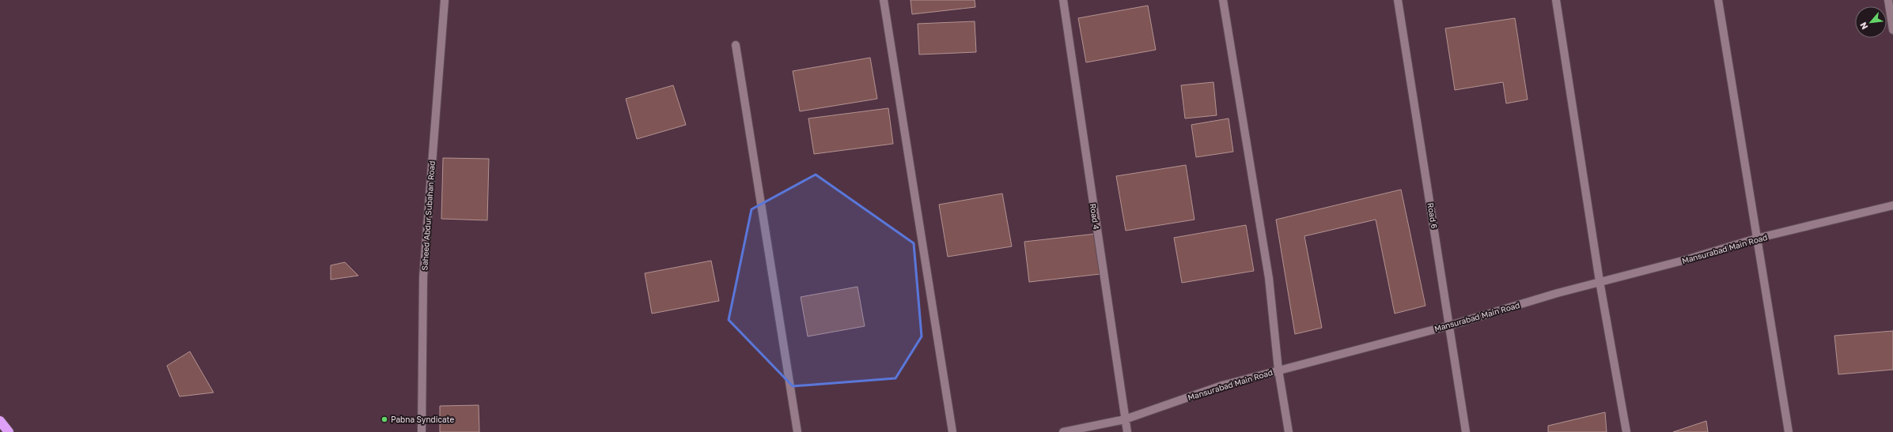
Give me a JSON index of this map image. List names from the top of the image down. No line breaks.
{"streets":{"street":["Saheed Abdur Subahan Road","Road 6","Road 4","Mansurabad Main Road"]},"crossings":[["Road 6","Mansurabad Main Road"],["Road 4","Mansurabad Main Road"]],"places":["Pabna Syndicate"],"north":"bottom left"}
